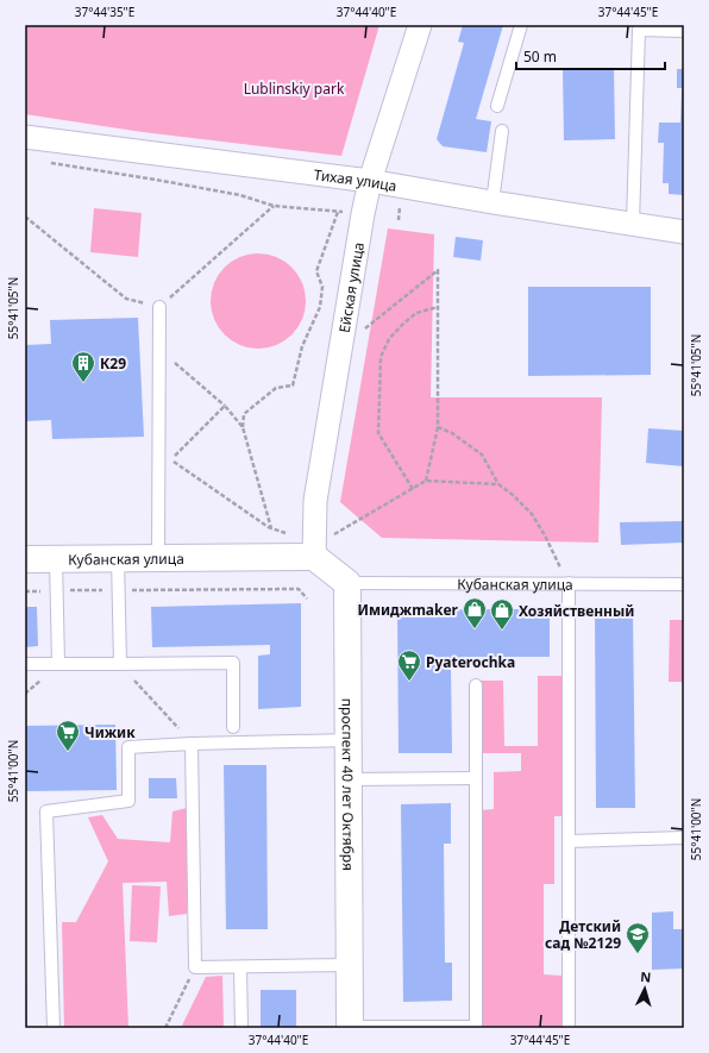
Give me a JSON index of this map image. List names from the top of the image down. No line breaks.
{"streets":{"street":["Тихая улица","Ейская улица","Кубанская улица","проспект 40 лет Октября"]},"crossings":[["Тихая улица","Ейская улица"],["Ейская улица","Кубанская улица"],["Кубанская улица","проспект 40 лет Октября"]],"parks":["Lublinskiy park"],"places":{"building":["К29"],"shop":["Имиджmaker","Хозяйственный"],"supermarket":["Pyaterochka","Чижик"],"school or university":["Детский сад №2129"]},"scale_bar":"50 m","north":"top","coordinates":["37°44'35\"E","37°44'40\"E","37°44'45\"E","55°41'05\"N","55°41'00\"N"]}
